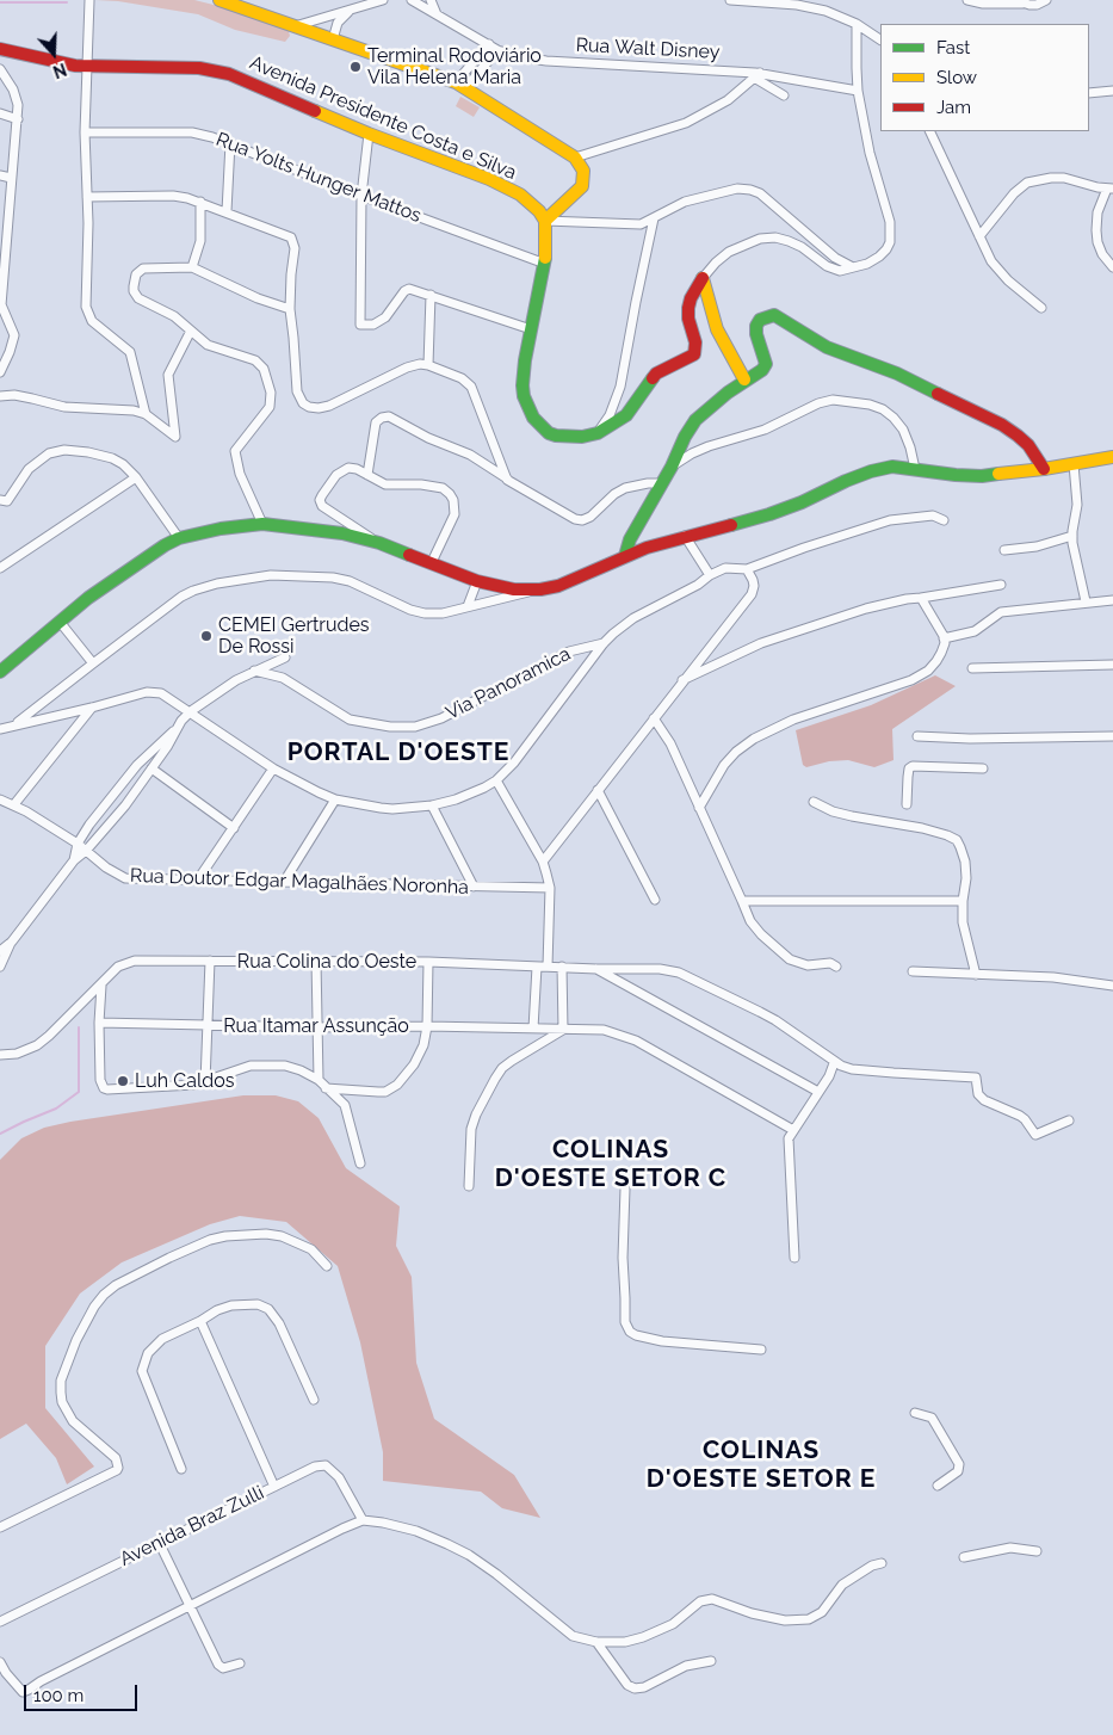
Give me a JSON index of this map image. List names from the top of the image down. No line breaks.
{"streets":{"street":["Rua Walt Disney","Avenida Presidente Costa e Silva","Rua Yolts Hunger Mattos","Via Panoramica","Rua Doutor Edgar Magalhães Noronha","Rua Colina do Oeste","Rua Itamar Assunção","Avenida Braz Zulli"]},"districts":["PORTAL D'OESTE","COLINAS D'OESTE SETOR C","COLINAS D'OESTE SETOR E"],"places":["Terminal Rodoviário Vila Helena Maria","CEMEI Gertrudes De Rossi","Luh Caldos"],"legend":["Fast","Slow","Jam"],"scale_bar":"100 m","north":"bottom"}
